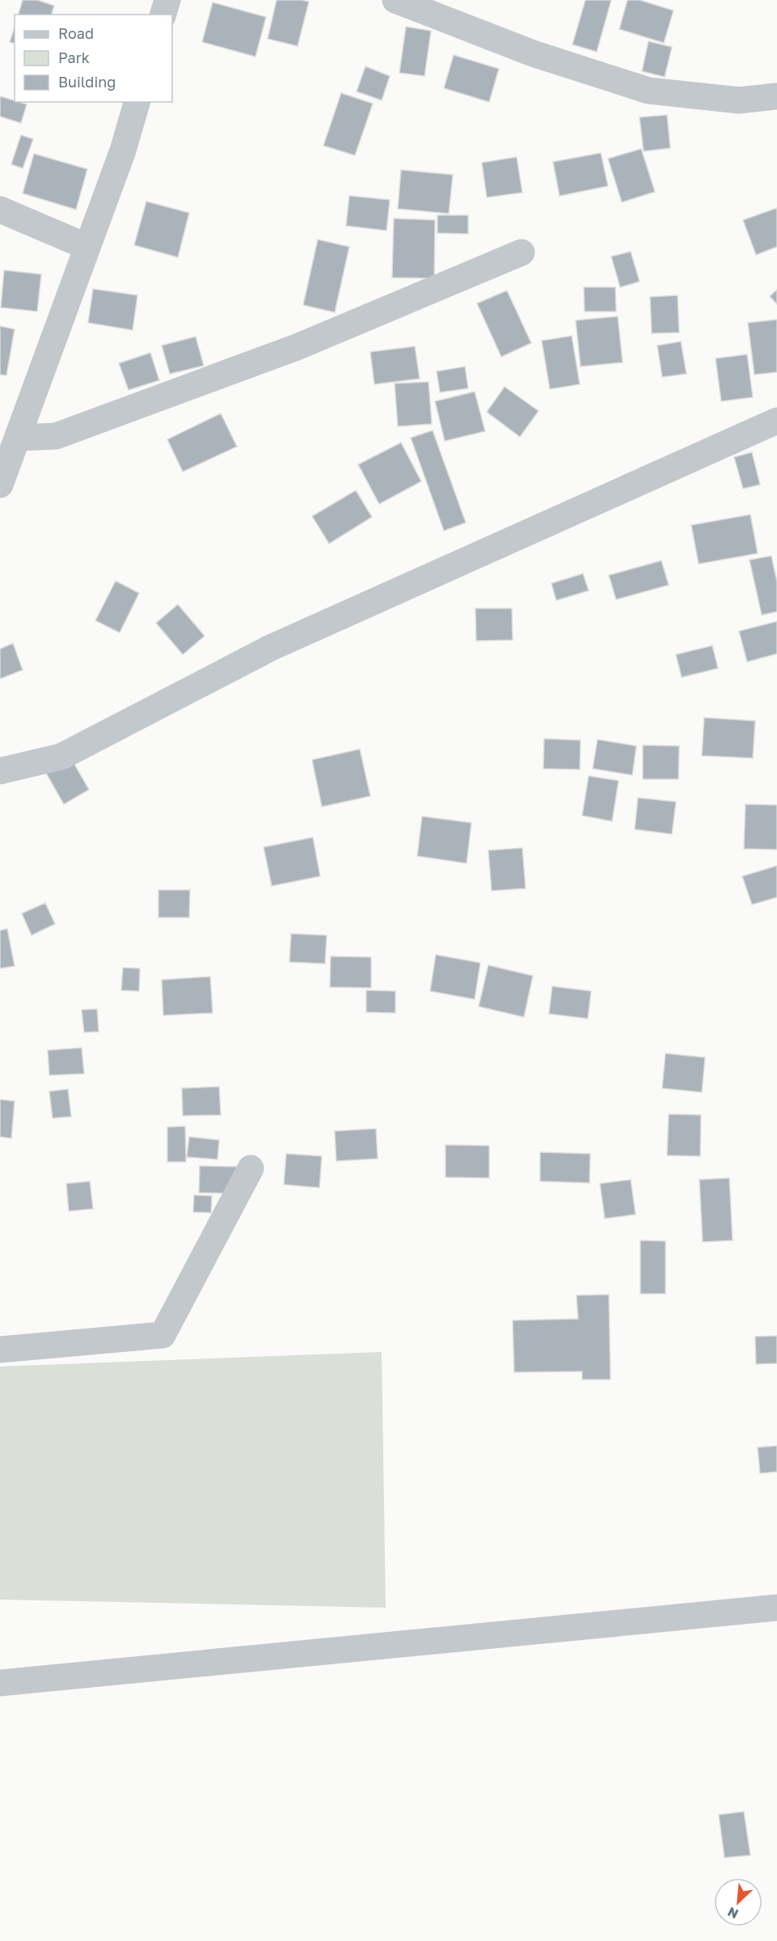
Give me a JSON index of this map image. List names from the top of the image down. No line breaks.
{"legend":["Road","Park","Building"],"north":"bottom left"}
